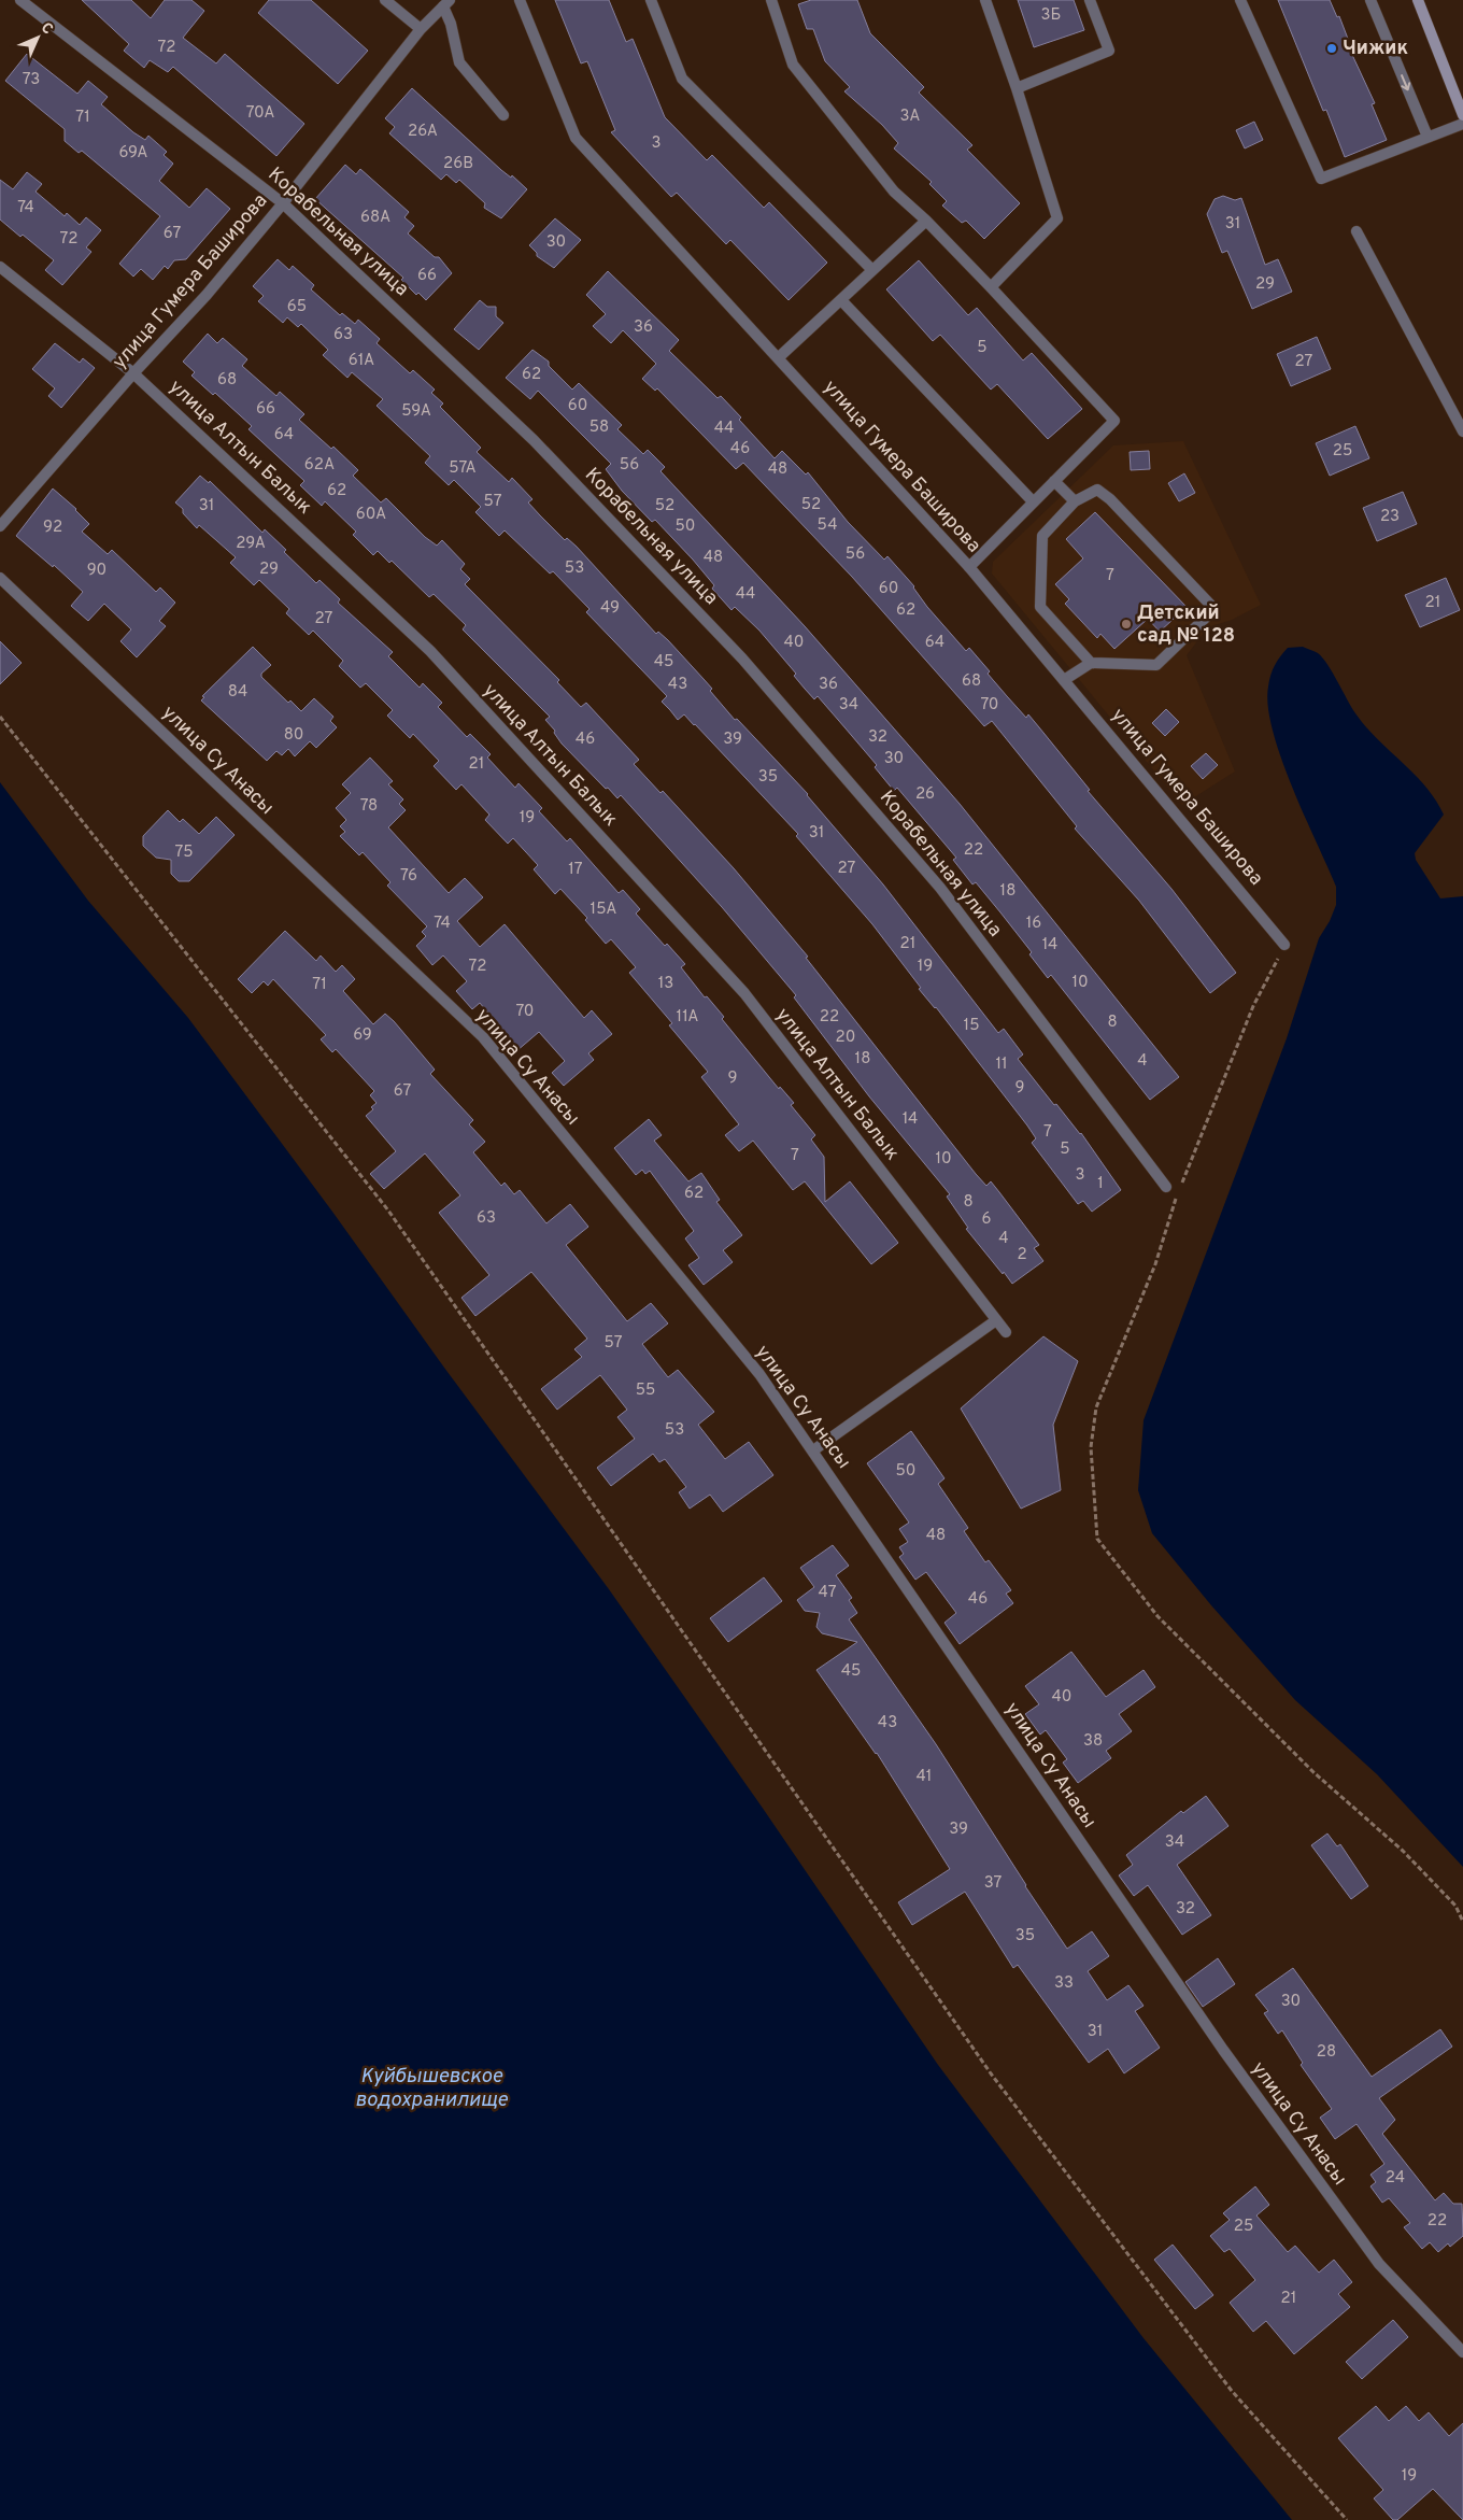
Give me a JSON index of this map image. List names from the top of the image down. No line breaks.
{"streets":{"street":["Корабельная улица","улица Гумера Баширова","улица Алтын Балык","улица Су Анасы"]},"crossings":[["Корабельная улица","улица Гумера Баширова"],["улица Гумера Баширова","улица Алтын Балык"]],"water":["Куйбышевское водохранилище"],"places":["Чижик","Детский сад № 128"],"house_numbers":["3Б","72","73","70А","3А","71","26А","3","69А","26В","74","68А","31","67","72","30","66","29","65","36","63","5","61А","27","62","68","60","66","59А","58","44","64","46","25","62А","56","57А","48","62","57","52","31","52","60А","23","54","50","92","29А","56","48","53","29","90","7","60","44","21","49","62","27","40","64","45","68","43","36","84","34","70","80","32","46","39","30","21","35","26","78","19","31","22","75","27","17","76","18","15А","74","16","21","14","72","19","10","13","71","70","11А","22","8","15","69","20","18","4","11","9","9","67","14","7","5","7","10","3","1","62","8","63","6","4","2","57","55","53","50","48","47","46","45","40","43","38","41","39","34","37","32","35","33","30","31","28","24","22","25","21","19"],"north":"top right"}
